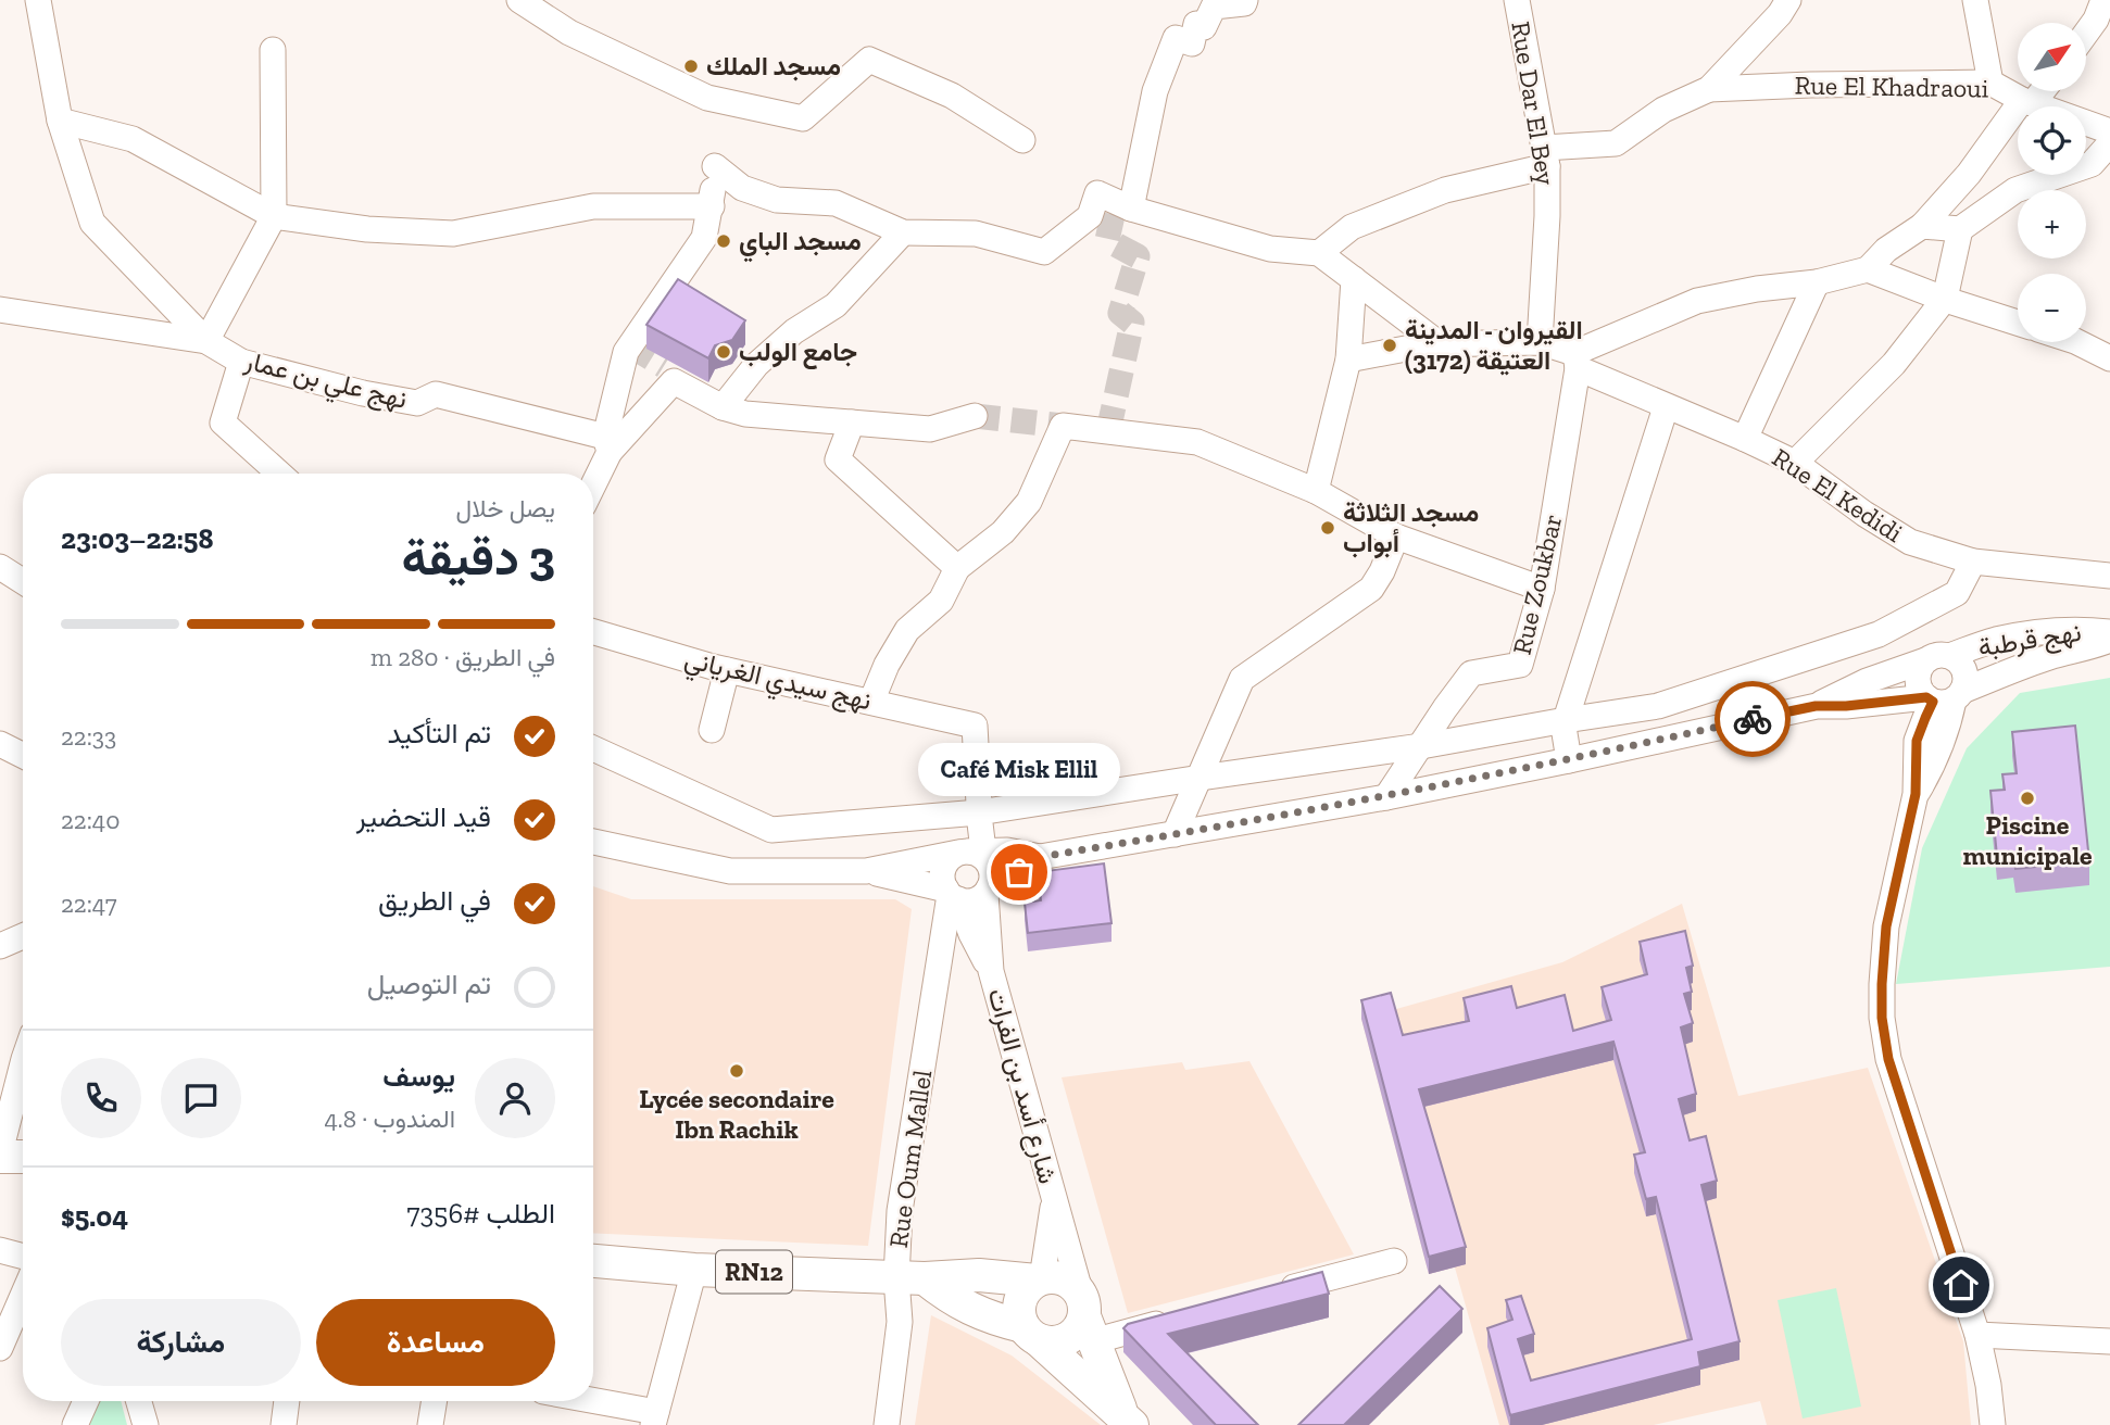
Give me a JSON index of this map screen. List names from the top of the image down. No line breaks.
{"streets":{"main road":["RN12"],"street":["Rue El Khadraoui","Rue Dar El Bey","نهج علي بن عمار","Rue El Kedidi","Rue Zoukbar","نهج قرطبة","نهج سيدي الغرياني","شارع أسد بن الفرات","Rue Oum Mallel"]},"crossings":[["Rue Dar El Bey","Rue El Kedidi"],["Rue El Kedidi","Rue Zoukbar"],["Rue Zoukbar","نهج قرطبة"],["Rue Oum Mallel","RN12"]],"places":["مسجد الملك","مسجد الباي","القيروان - المدينة العتيقة (3172)","جامع الولب","مسجد الثلاثة أبواب","Piscine municipale","Café Misk Ellil","Lycée secondaire Ibn Rachik"],"north":"top right","page":{"map_buttons":["+","−"],"heading":["3 دقيقة","يصل خلال","22:58–23:03"],"panel":["يوسف","المندوب · 4.8","الطلب #7356","$5.04"],"bar":"في الطريق · 280 m","list":[["تم التأكيد","22:33"],["قيد التحضير","22:40"],["في الطريق","22:47"],"تم التوصيل"],"bubble":"Café Misk Ellil","buttons":["مساعدة","مشاركة"]}}
